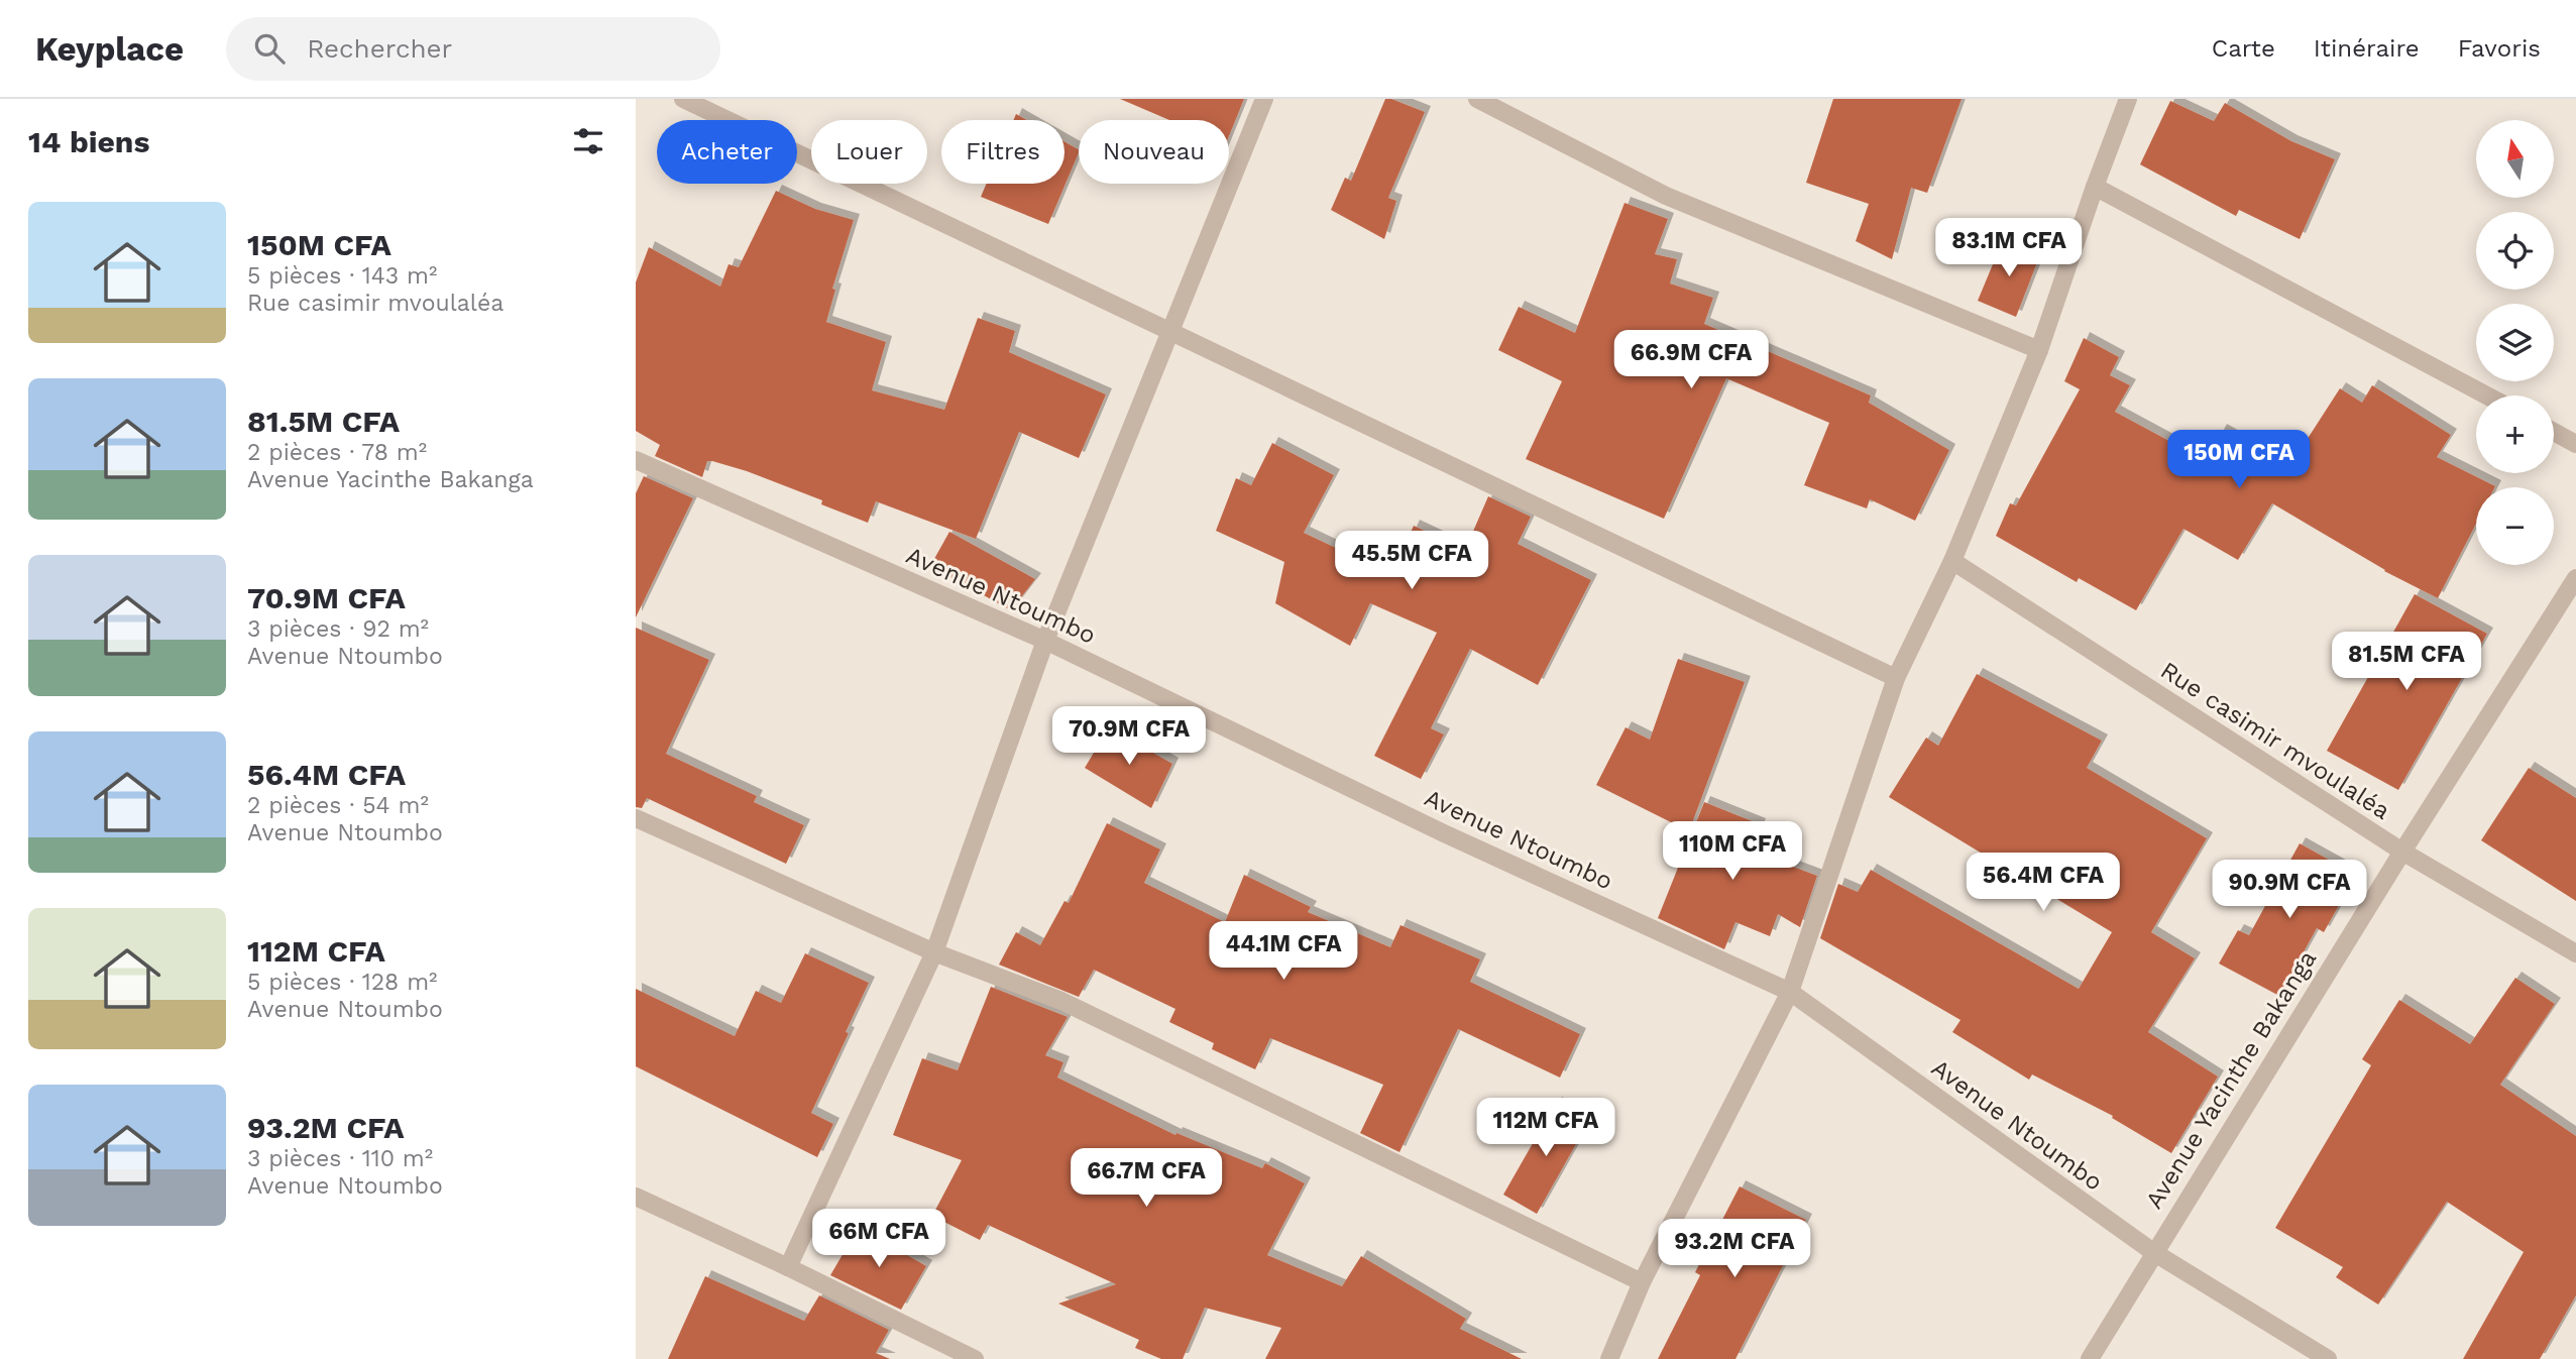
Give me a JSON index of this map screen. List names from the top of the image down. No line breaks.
{"streets":{"street":["Avenue Ntoumbo","Rue casimir mvoulaléa","Avenue Yacinthe Bakanga"]},"crossings":[["Avenue Ntoumbo","Avenue Yacinthe Bakanga"],["Rue casimir mvoulaléa","Avenue Yacinthe Bakanga"]],"north":"top","page":{"header":"Keyplace","search":"Rechercher","nav":["Carte","Itinéraire","Favoris"],"heading":"14 biens","map_buttons":["+","−"],"chip":["Acheter","Louer","Filtres","Nouveau"],"list":[{"name":"150M CFA","note":"5 pièces · 143 m² · Rue casimir mvoulaléa"},{"name":"81.5M CFA","note":"2 pièces · 78 m² · Avenue Yacinthe Bakanga"},{"name":"70.9M CFA","note":"3 pièces · 92 m² · Avenue Ntoumbo"},{"name":"56.4M CFA","note":"2 pièces · 54 m² · Avenue Ntoumbo"},{"name":"112M CFA","note":"5 pièces · 128 m² · Avenue Ntoumbo"},{"name":"93.2M CFA","note":"3 pièces · 110 m² · Avenue Ntoumbo"}],"price":["83.1M CFA","66.9M CFA","150M CFA","45.5M CFA","81.5M CFA","70.9M CFA","110M CFA","56.4M CFA","90.9M CFA","44.1M CFA","112M CFA","66.7M CFA","66M CFA","93.2M CFA"]}}
